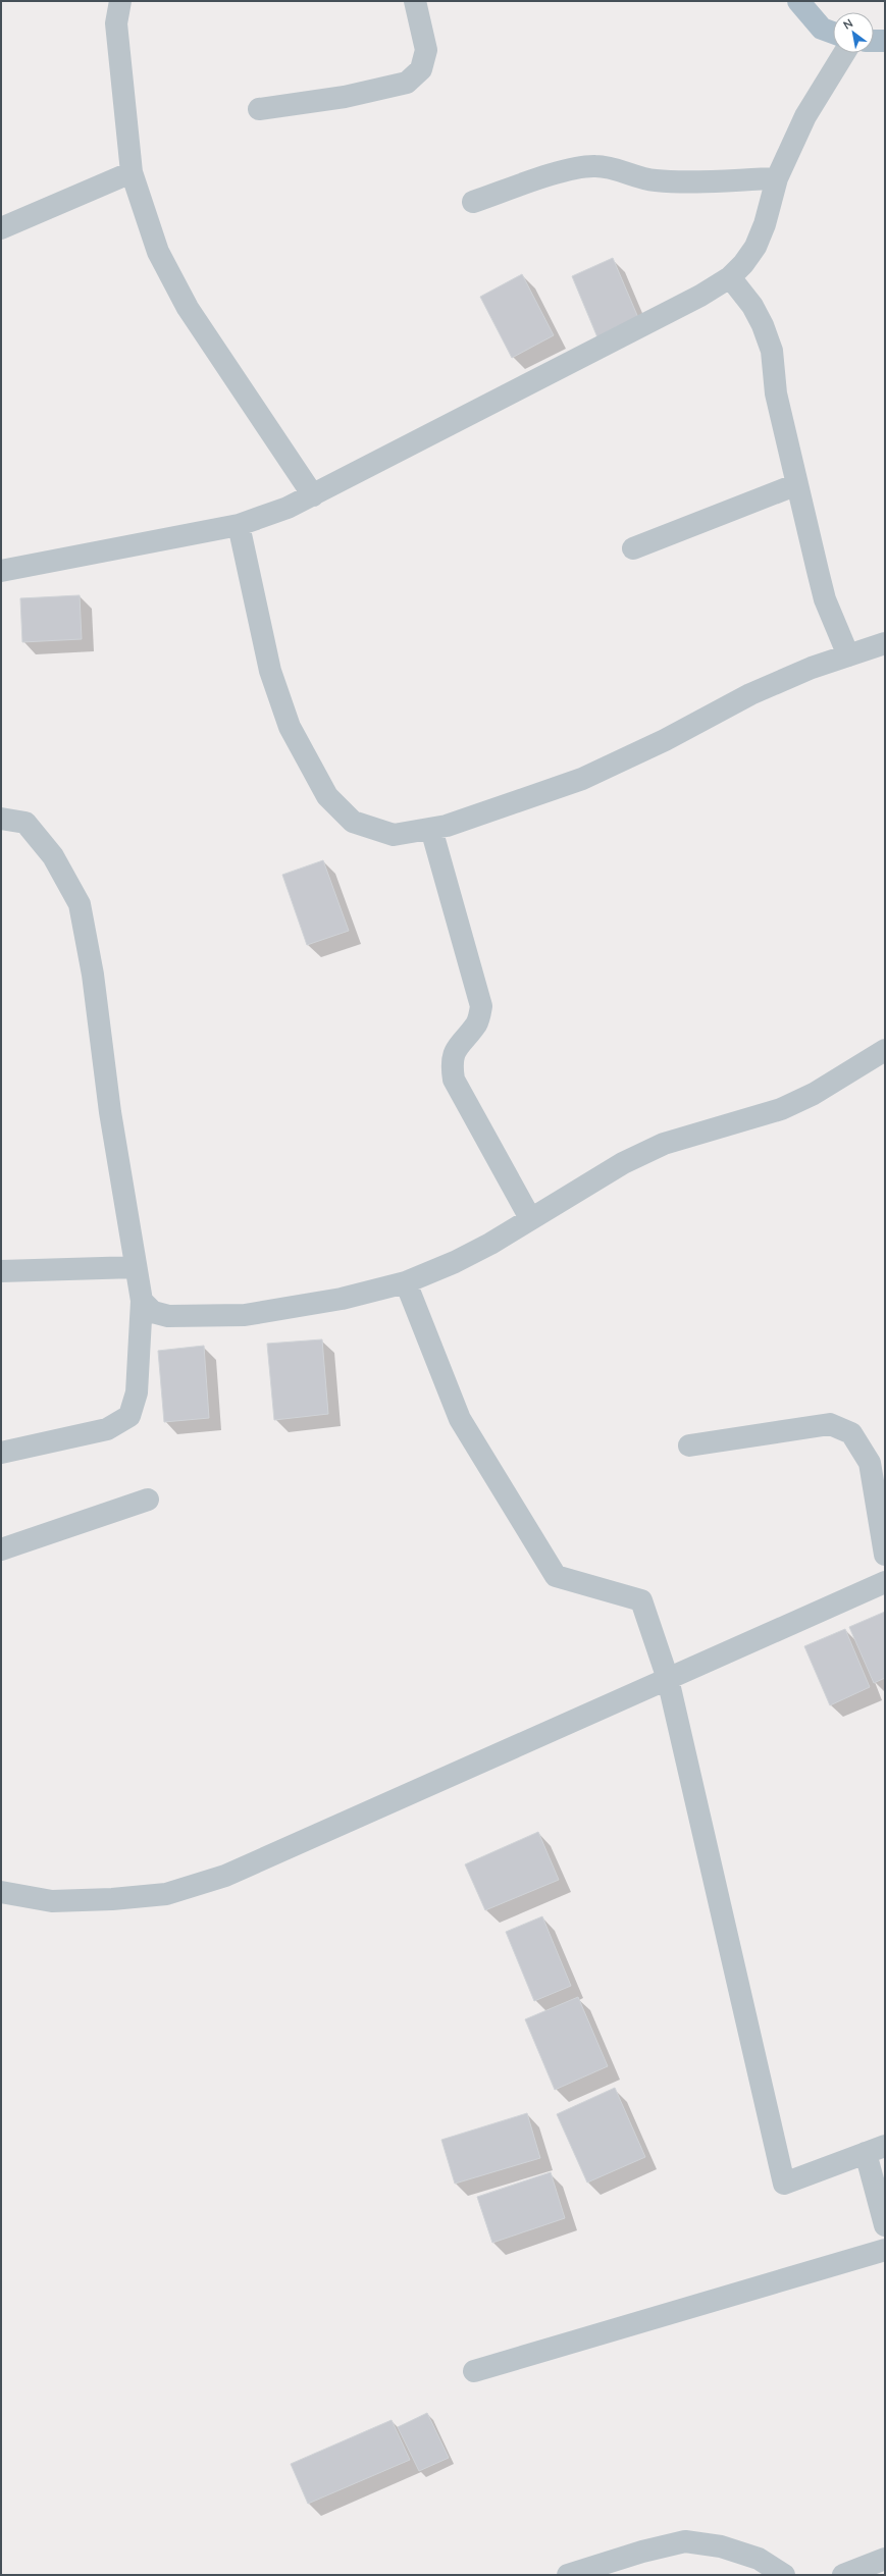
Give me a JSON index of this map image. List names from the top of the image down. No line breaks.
{"north":"top left"}
